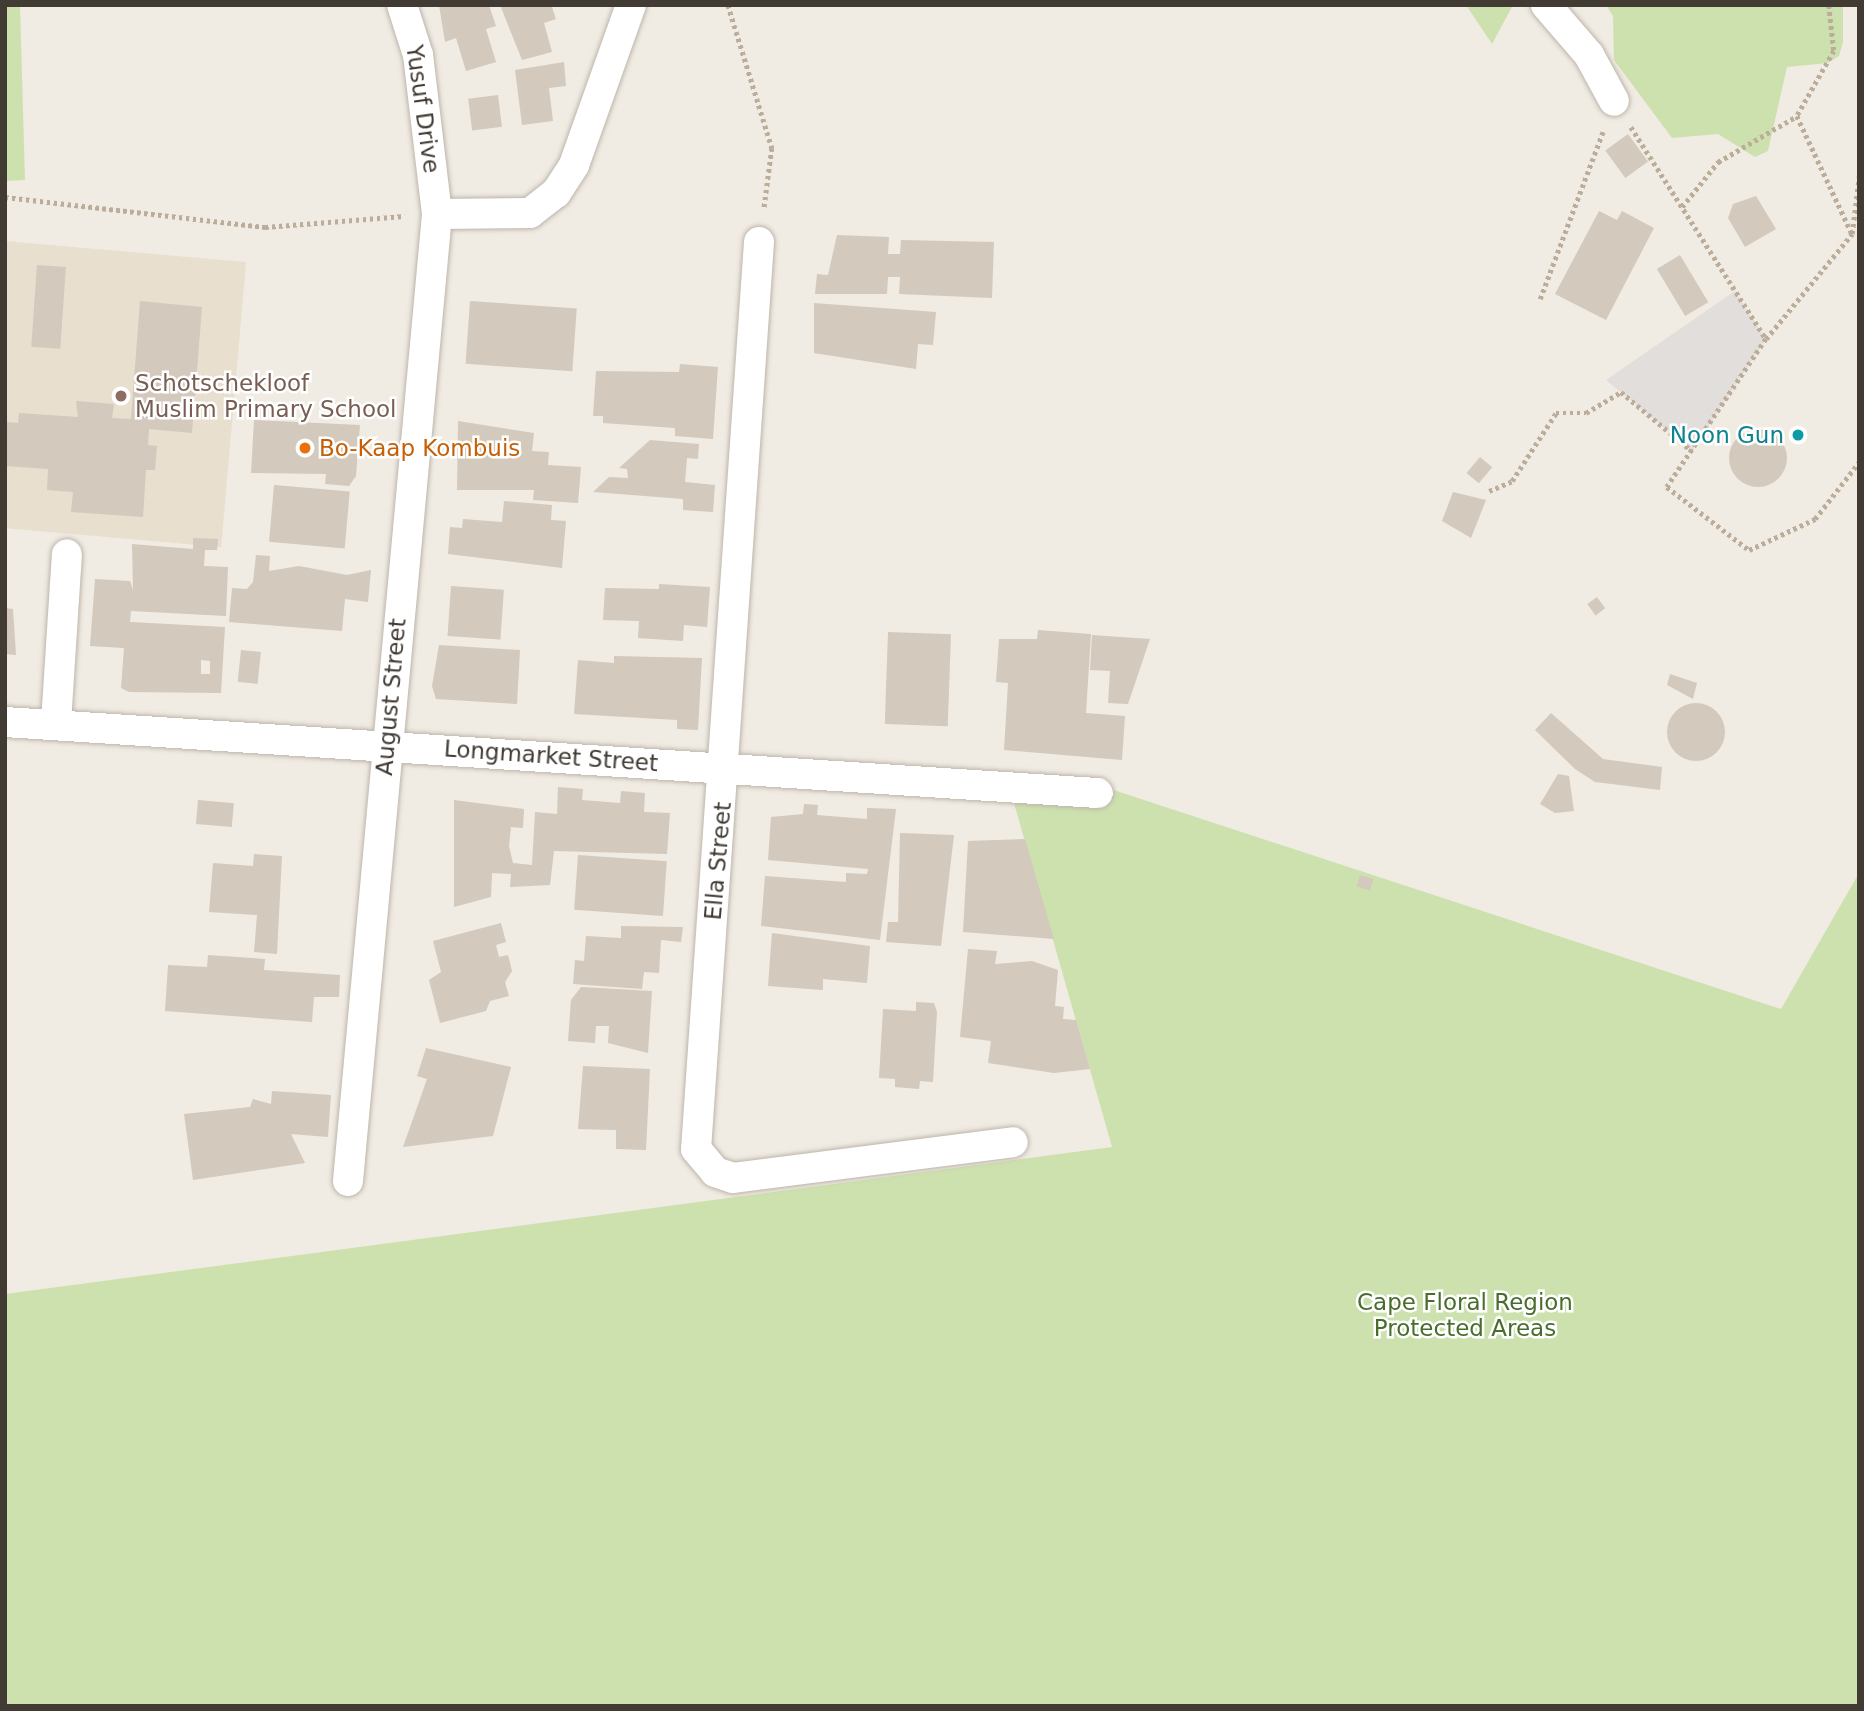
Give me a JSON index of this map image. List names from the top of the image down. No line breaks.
{"streets":{"street":["Yusuf Drive","August Street","Longmarket Street","Ella Street"]},"crossings":[["Yusuf Drive","August Street"],["August Street","Longmarket Street"],["Longmarket Street","Ella Street"]],"parks":["Cape Floral Region Protected Areas"],"places":["Schotschekloof Muslim Primary School","Noon Gun","Bo-Kaap Kombuis"]}
